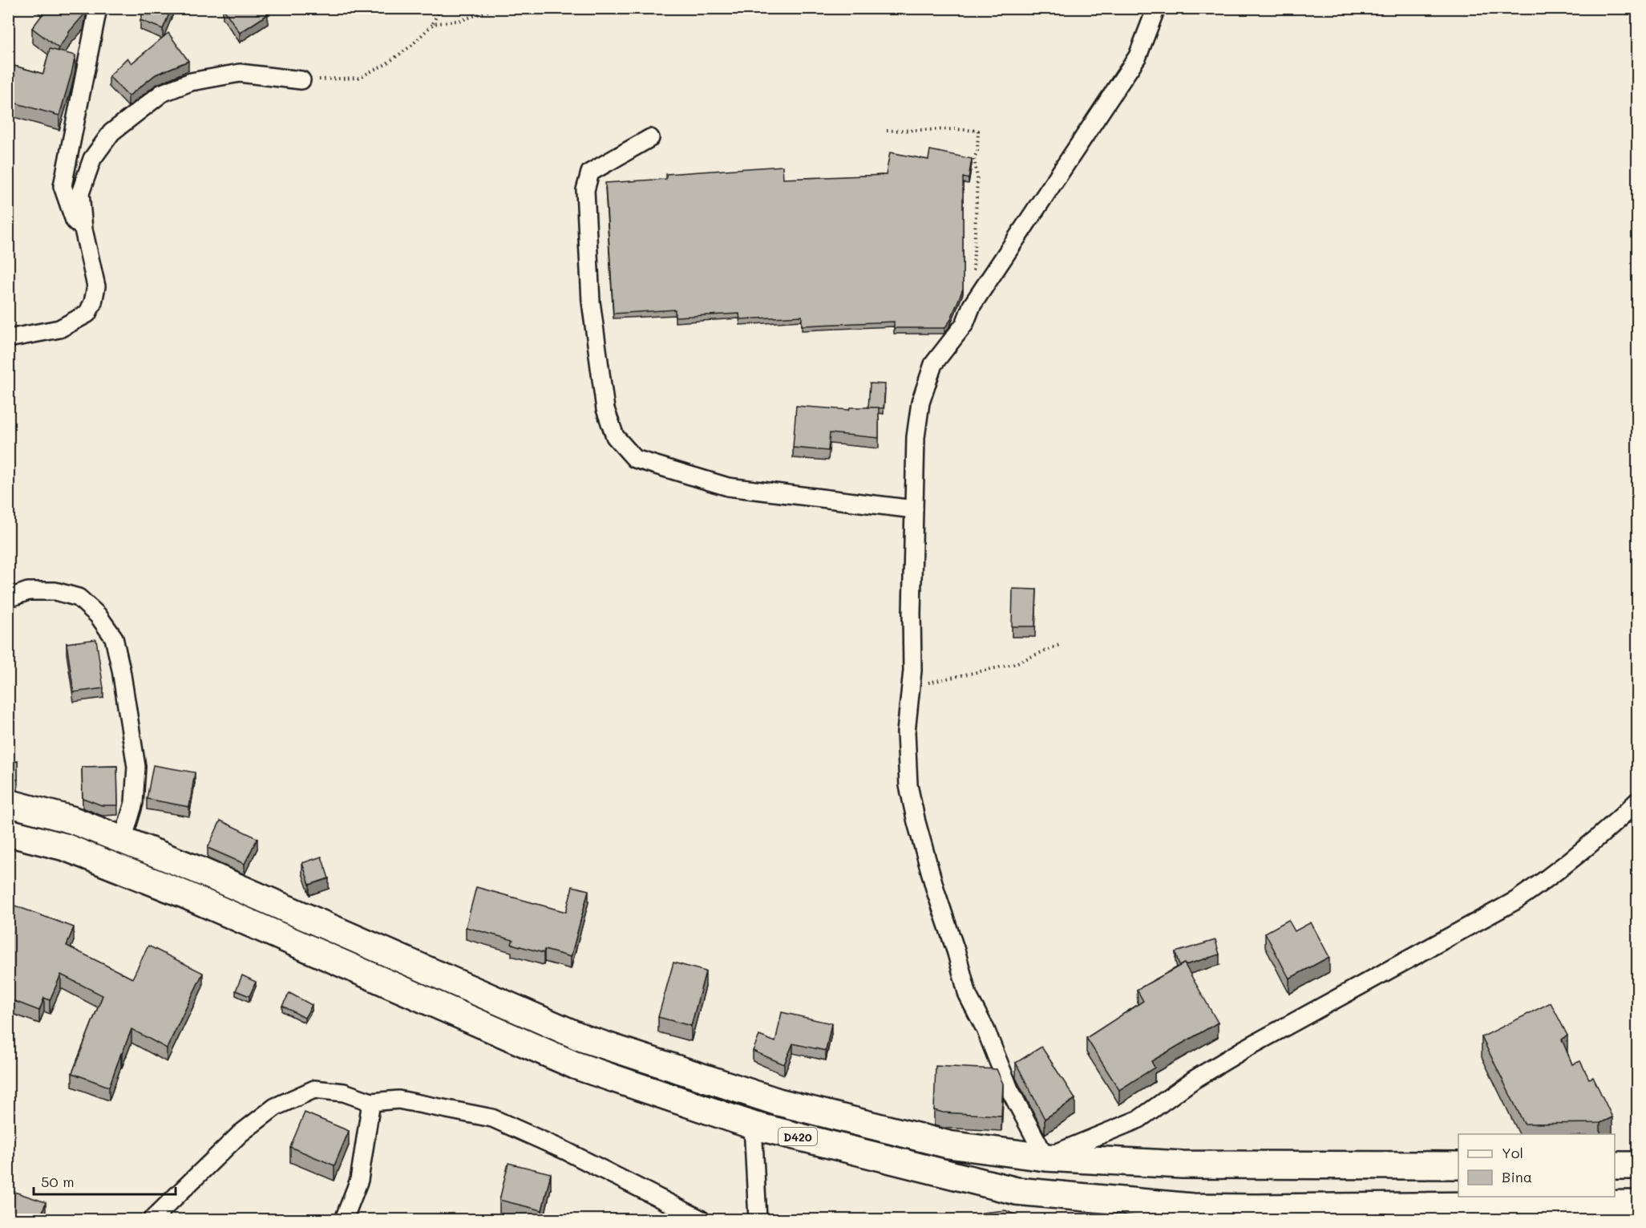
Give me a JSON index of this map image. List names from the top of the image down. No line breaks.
{"streets":{"highway":["D420"]},"legend":["Yol","Bina"],"scale_bar":"50 m"}
